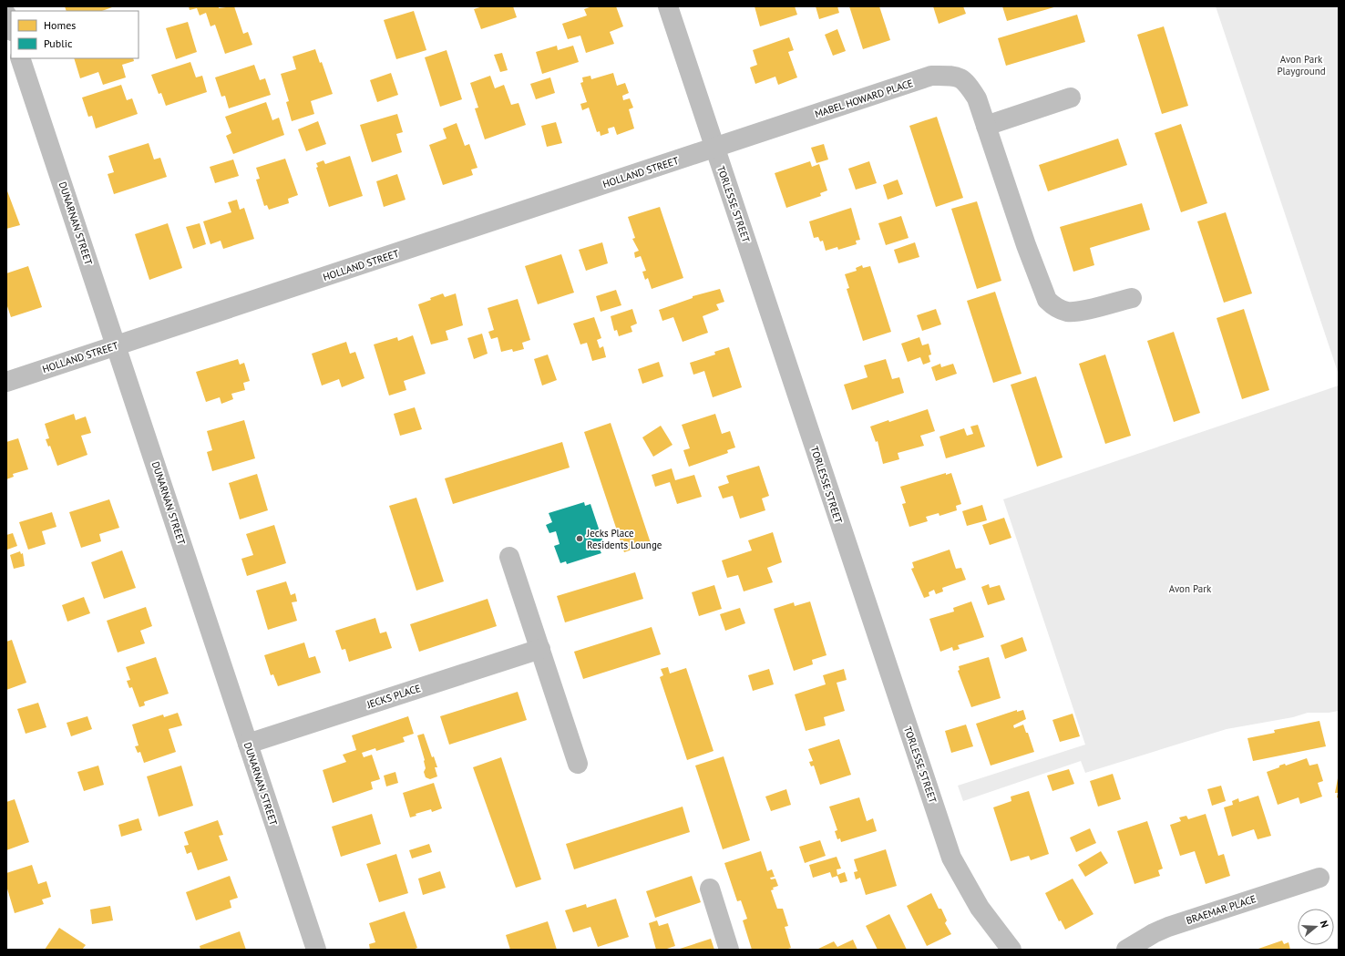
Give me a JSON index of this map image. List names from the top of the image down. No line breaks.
{"streets":{"street":["MABEL HOWARD PLACE","HOLLAND STREET","TORLESSE STREET","DUNARNAN STREET","JECKS PLACE","BRAEMAR PLACE"]},"crossings":[["MABEL HOWARD PLACE","HOLLAND STREET"],["MABEL HOWARD PLACE","TORLESSE STREET"],["HOLLAND STREET","TORLESSE STREET"],["HOLLAND STREET","DUNARNAN STREET"],["DUNARNAN STREET","JECKS PLACE"]],"parks":["Avon Park Playground","Avon Park"],"places":["Jecks Place Residents Lounge"],"legend":["Homes","Public"],"north":"right"}
